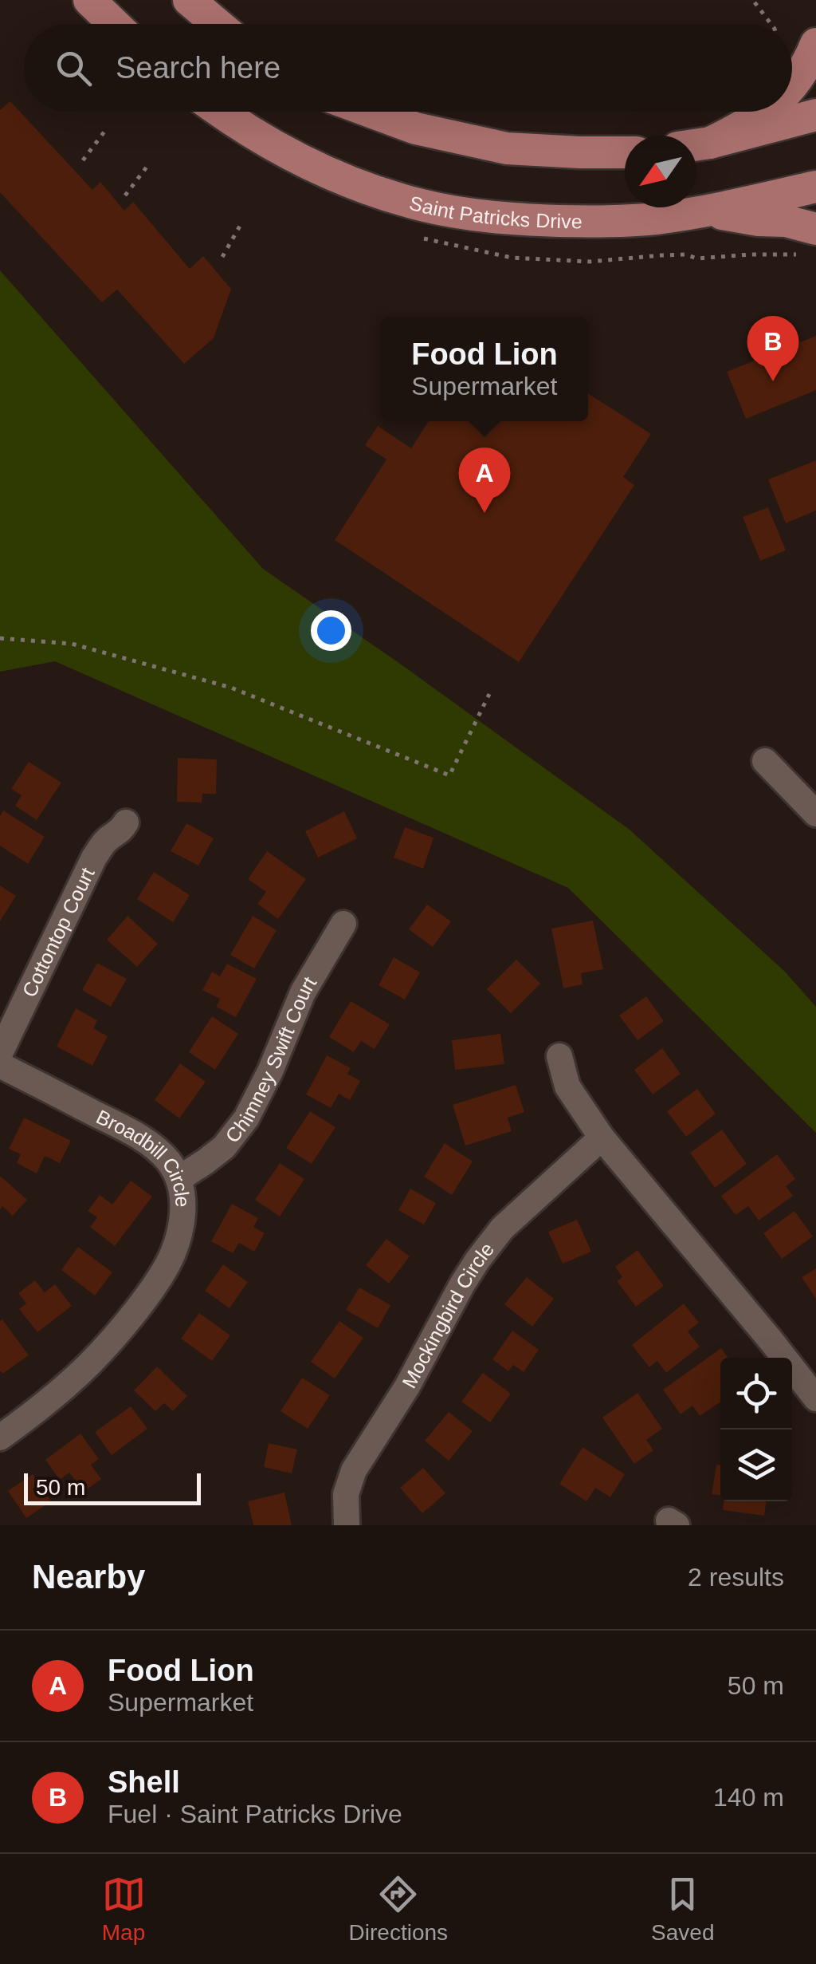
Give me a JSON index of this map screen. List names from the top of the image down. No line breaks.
{"streets":{"main road":["Saint Patricks Drive"],"street":["Cottontop Court","Chimney Swift Court","Broadbill Circle","Mockingbird Circle"]},"crossings":[["Chimney Swift Court","Broadbill Circle"]],"scale_bar":"50 m","north":"bottom left","page":{"search":"Search here","pins":["B","A"],"popup":["Food Lion","Supermarket"],"scale":"50 m","heading":["Nearby","2 results"],"list":[{"mark":"A","name":"Food Lion","note":"Supermarket","value":"50 m"},{"mark":"B","name":"Shell","note":"Fuel · Saint Patricks Drive","value":"140 m"}],"nav":["Map","Directions","Saved"]}}
